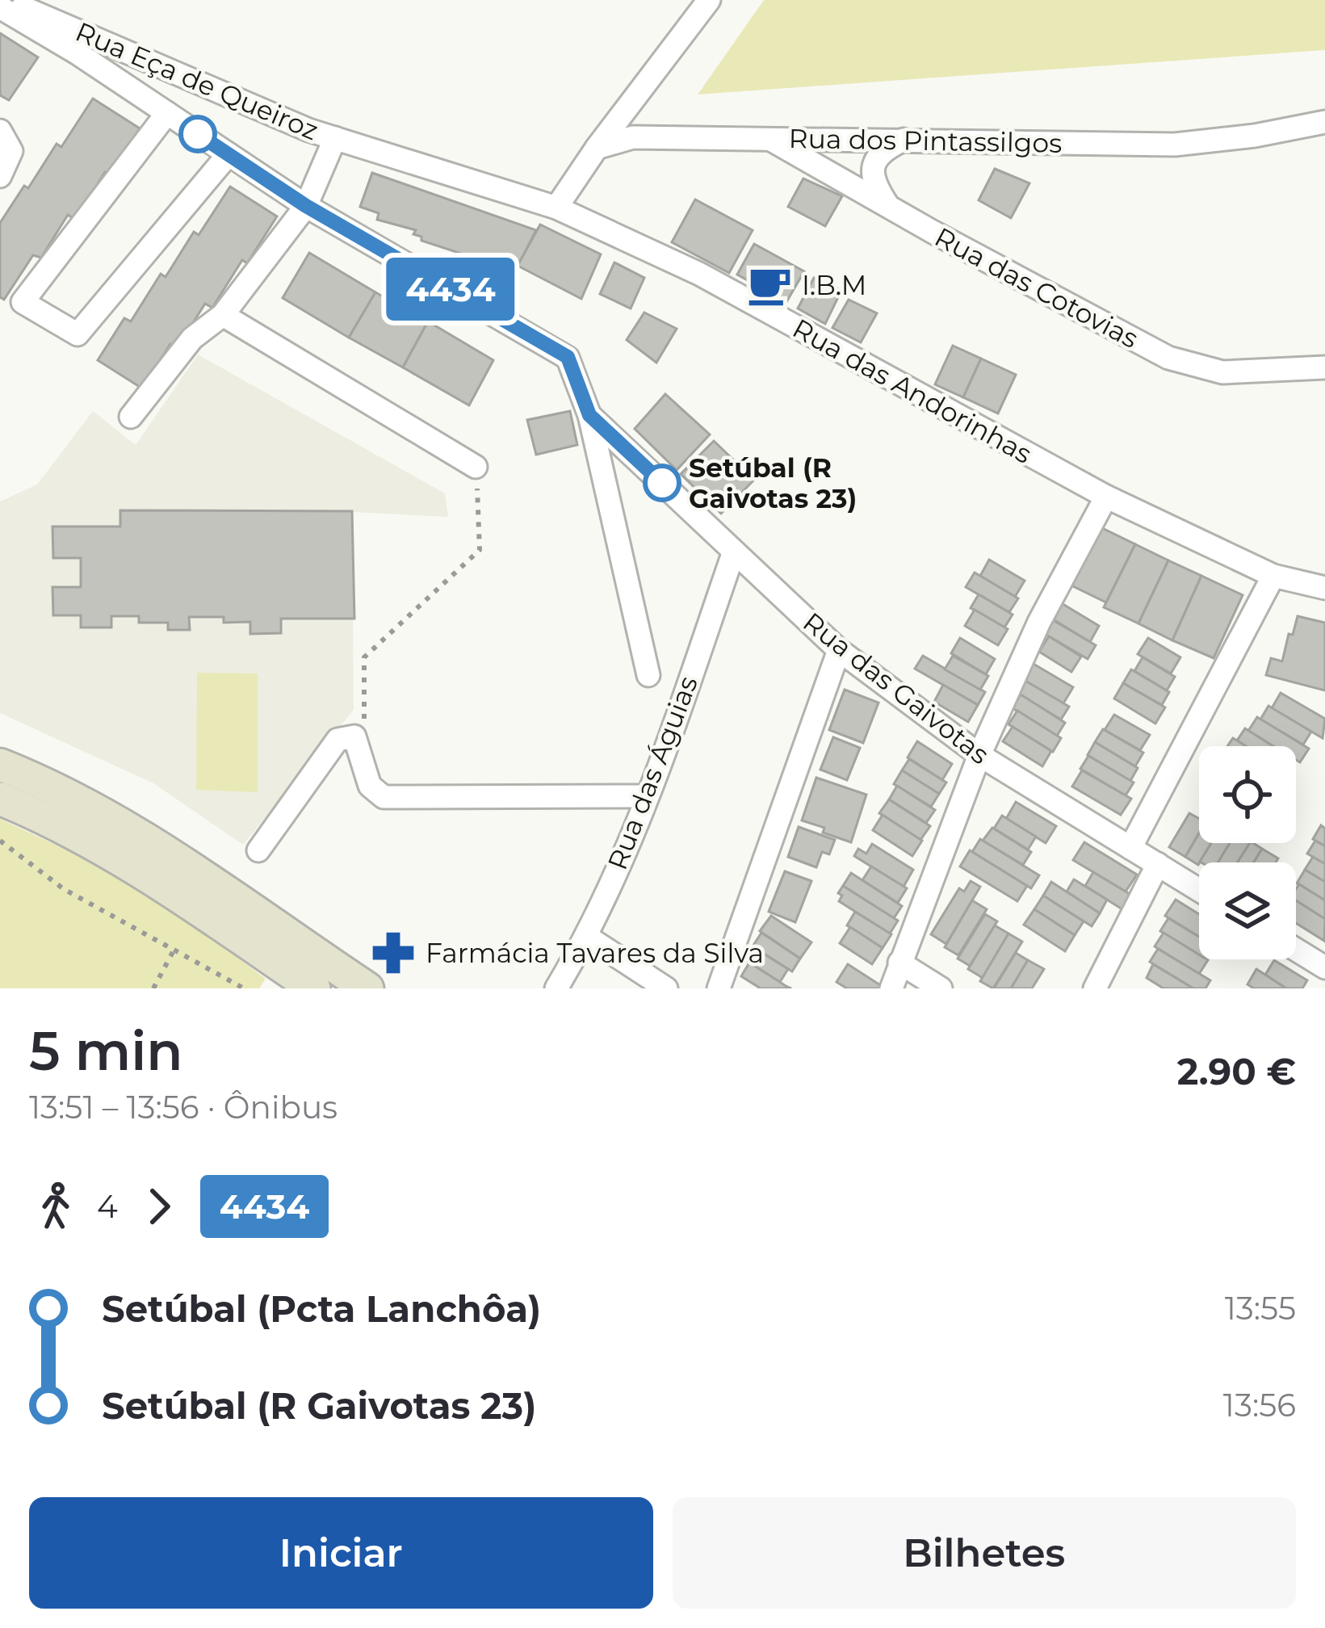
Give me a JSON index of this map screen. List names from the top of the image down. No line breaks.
{"streets":{"street":["Rua Eça de Queiroz","Rua dos Pintassilgos","Rua das Cotovias","Rua das Andorinhas","Rua das Gaivotas","Rua das Águias"]},"crossings":[["Rua Eça de Queiroz","Rua das Andorinhas"],["Rua dos Pintassilgos","Rua das Cotovias"],["Rua das Gaivotas","Rua das Águias"]],"places":{"cafe":["I.B.M"],"other":["Setúbal (R Gaivotas 23)"],"pharmacy":["Farmácia Tavares da Silva"]},"lines":["bus line 4434"],"page":{"on_map":"4434","heading":["5 min","13:51 – 13:56 · Ônibus","2.90 €"],"legs":["4","4434"],"list":[{"name":"Setúbal (Pcta Lanchôa)","value":"13:55"},{"name":"Setúbal (R Gaivotas 23)","value":"13:56"}],"buttons":["Iniciar","Bilhetes"]}}
